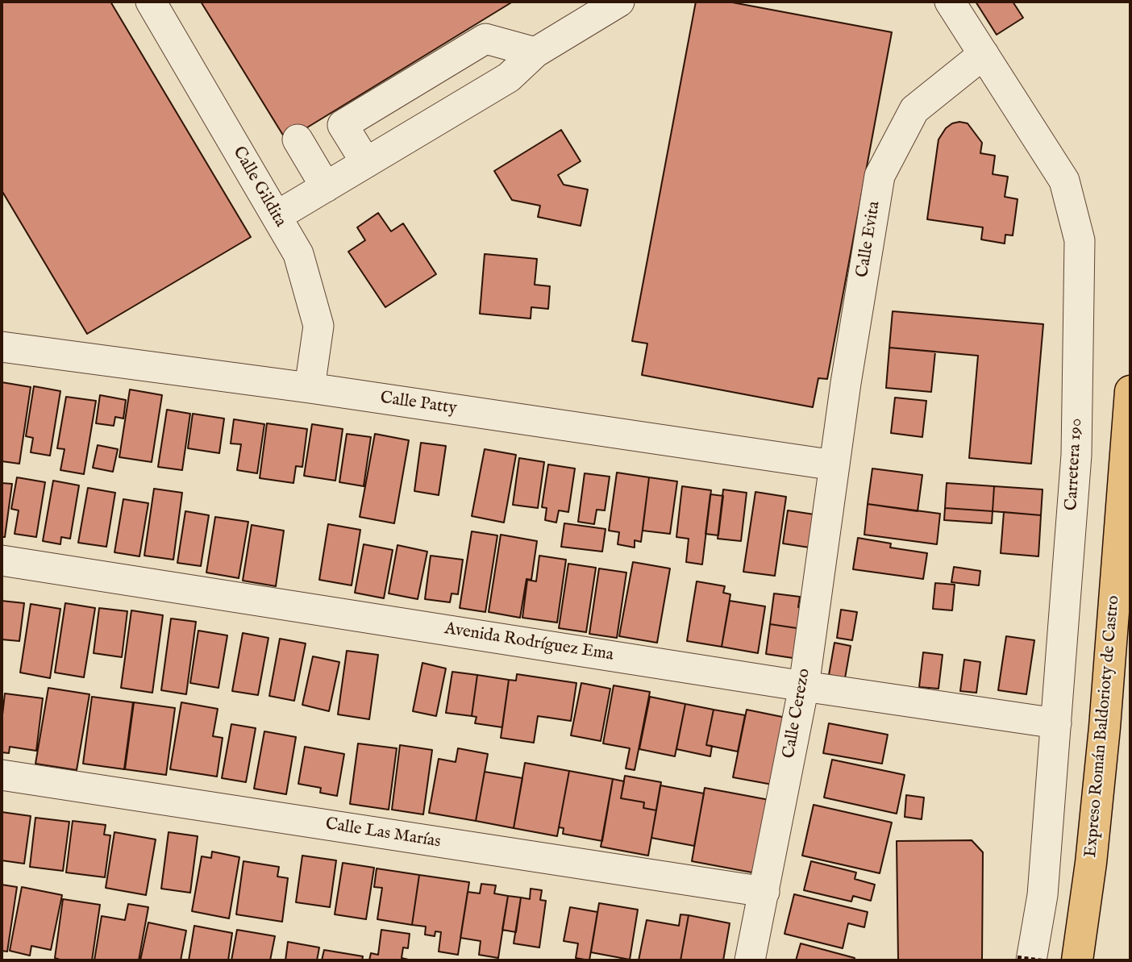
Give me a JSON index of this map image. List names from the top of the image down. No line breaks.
{"streets":{"highway":["Expreso Román Baldorioty de Castro"],"street":["Calle Gildita","Calle Evita","Calle Patty","Carretera 190","Avenida Rodríguez Ema","Calle Cerezo","Calle Las Marías"]},"crossings":[["Calle Gildita","Calle Patty"],["Calle Evita","Calle Patty"],["Calle Evita","Carretera 190"],["Calle Evita","Calle Cerezo"],["Calle Patty","Calle Cerezo"],["Carretera 190","Avenida Rodríguez Ema"],["Avenida Rodríguez Ema","Calle Cerezo"],["Calle Cerezo","Calle Las Marías"]]}
